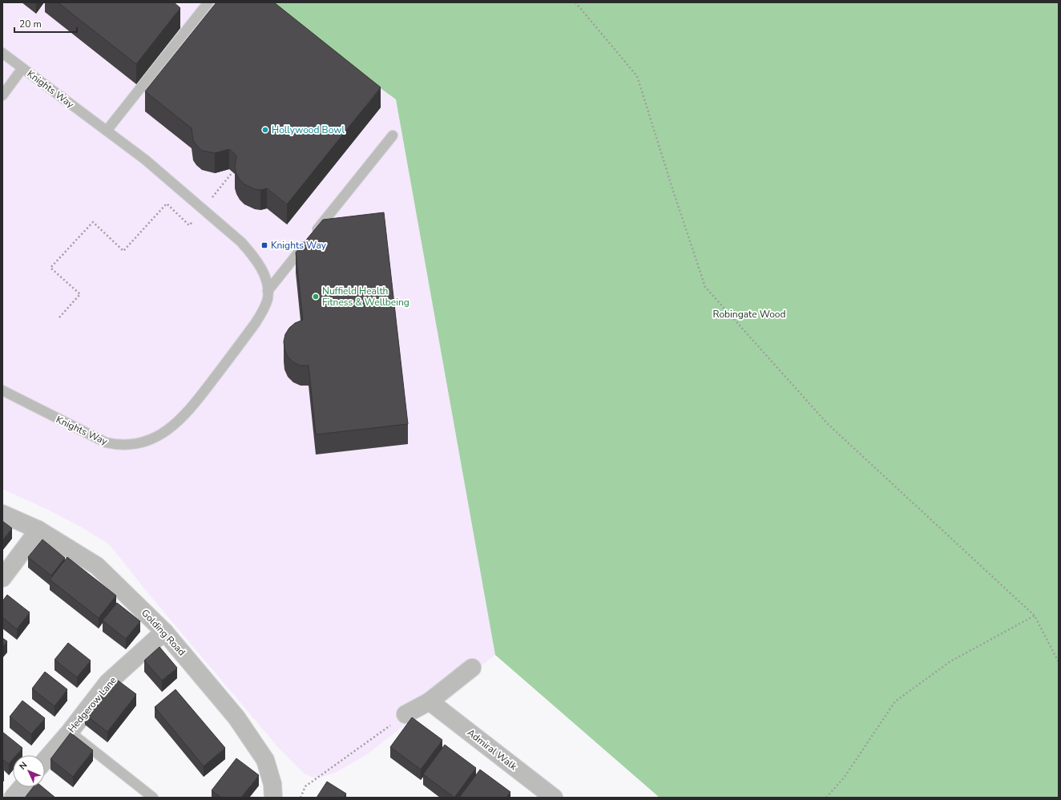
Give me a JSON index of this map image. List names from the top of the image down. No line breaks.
{"streets":{"street":["Golding Road","Hedgerow Lane","Admiral Walk"],"lane":["Knights Way"]},"crossings":[["Golding Road","Hedgerow Lane"]],"parks":["Robingate Wood"],"places":{"other":["Hollywood Bowl","Nuffield Health Fitness & Wellbeing"],"transit":["Knights Way"]},"scale_bar":"20 m","north":"top left"}
